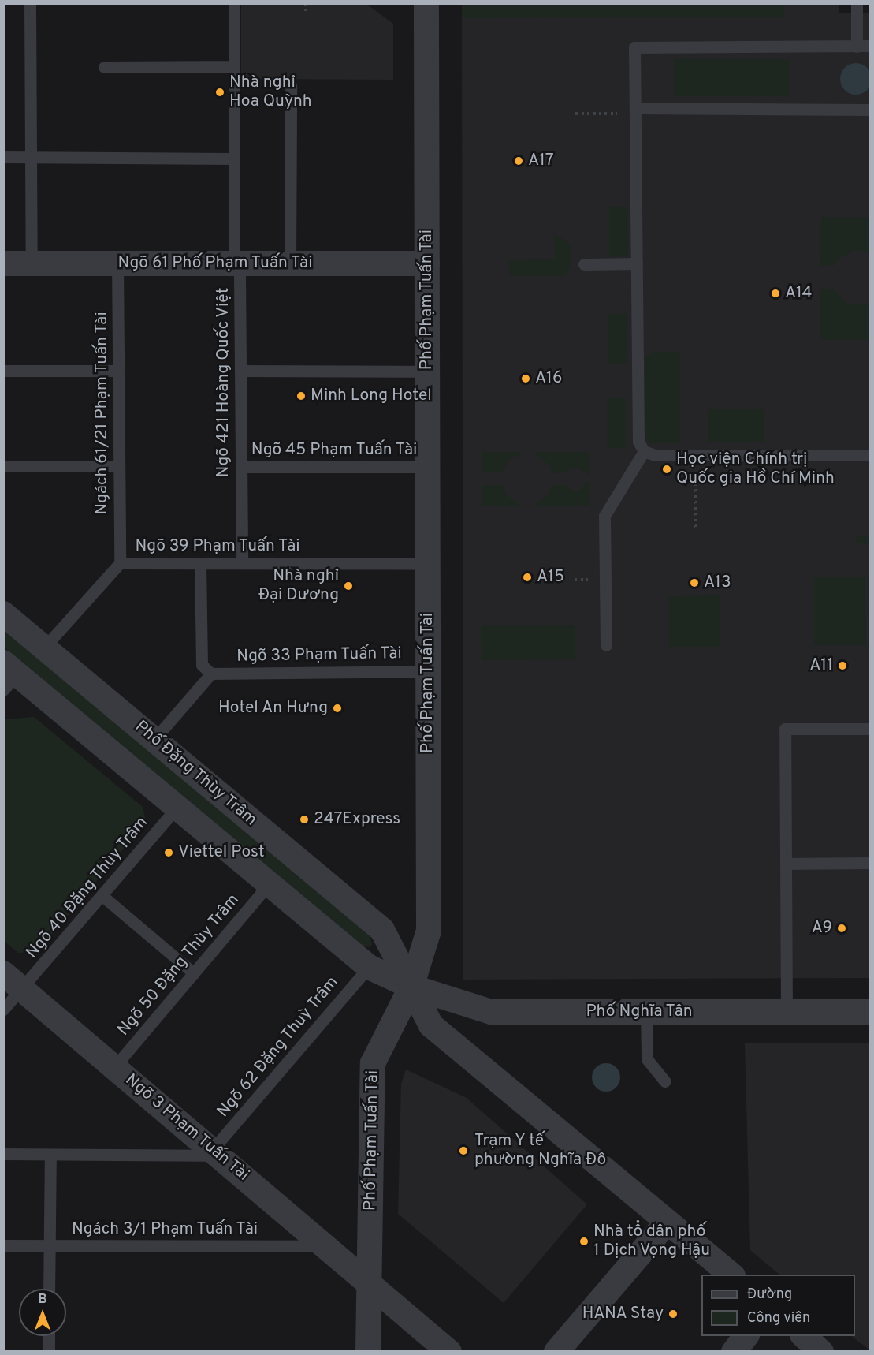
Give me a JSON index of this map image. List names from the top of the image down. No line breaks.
{"streets":{"street":["Ngõ 61 Phố Phạm Tuấn Tài","Phố Phạm Tuấn Tài","Phố Đặng Thùy Trâm","Phố Nghĩa Tân","Ngõ 3 Phạm Tuấn Tài"],"lane":["Ngõ 421 Hoàng Quốc Việt","Ngách 61/21 Phạm Tuấn Tài","Ngõ 45 Phạm Tuấn Tài","Ngõ 39 Phạm Tuấn Tài","Ngõ 33 Phạm Tuấn Tài","Ngõ 40 Đặng Thùy Trâm","Ngõ 50 Đặng Thùy Trâm","Ngõ 62 Đặng Thuỳ Trâm","Ngách 3/1 Phạm Tuấn Tài"]},"crossings":[["Ngõ 61 Phố Phạm Tuấn Tài","Phố Phạm Tuấn Tài"],["Ngõ 61 Phố Phạm Tuấn Tài","Ngõ 421 Hoàng Quốc Việt"],["Ngõ 61 Phố Phạm Tuấn Tài","Ngách 61/21 Phạm Tuấn Tài"],["Phố Phạm Tuấn Tài","Ngõ 45 Phạm Tuấn Tài"],["Phố Phạm Tuấn Tài","Ngõ 39 Phạm Tuấn Tài"],["Phố Phạm Tuấn Tài","Ngõ 33 Phạm Tuấn Tài"],["Phố Phạm Tuấn Tài","Phố Đặng Thùy Trâm"],["Phố Phạm Tuấn Tài","Phố Nghĩa Tân"],["Phố Phạm Tuấn Tài","Ngõ 3 Phạm Tuấn Tài"],["Ngõ 421 Hoàng Quốc Việt","Ngõ 45 Phạm Tuấn Tài"],["Ngõ 421 Hoàng Quốc Việt","Ngõ 39 Phạm Tuấn Tài"],["Ngách 61/21 Phạm Tuấn Tài","Ngõ 39 Phạm Tuấn Tài"],["Ngõ 39 Phạm Tuấn Tài","Phố Đặng Thùy Trâm"],["Phố Đặng Thùy Trâm","Phố Nghĩa Tân"],["Ngõ 40 Đặng Thùy Trâm","Ngõ 3 Phạm Tuấn Tài"],["Ngõ 50 Đặng Thùy Trâm","Ngõ 3 Phạm Tuấn Tài"],["Ngõ 62 Đặng Thuỳ Trâm","Ngõ 3 Phạm Tuấn Tài"],["Ngõ 3 Phạm Tuấn Tài","Ngách 3/1 Phạm Tuấn Tài"]],"places":["Nhà nghỉ Hoa Quỳnh","A17","A14","A16","Minh Long Hotel","Học viện Chính trị Quốc gia Hồ Chí Minh","A15","A13","Nhà nghỉ Đại Dương","A11","Hotel An Hưng","247Express","Viettel Post","A9","Trạm Y tế phường Nghĩa Đô","Nhà tổ dân phố 1 Dịch Vọng Hậu","HANA Stay"],"legend":["Đường","Công viên"],"north":"top"}
